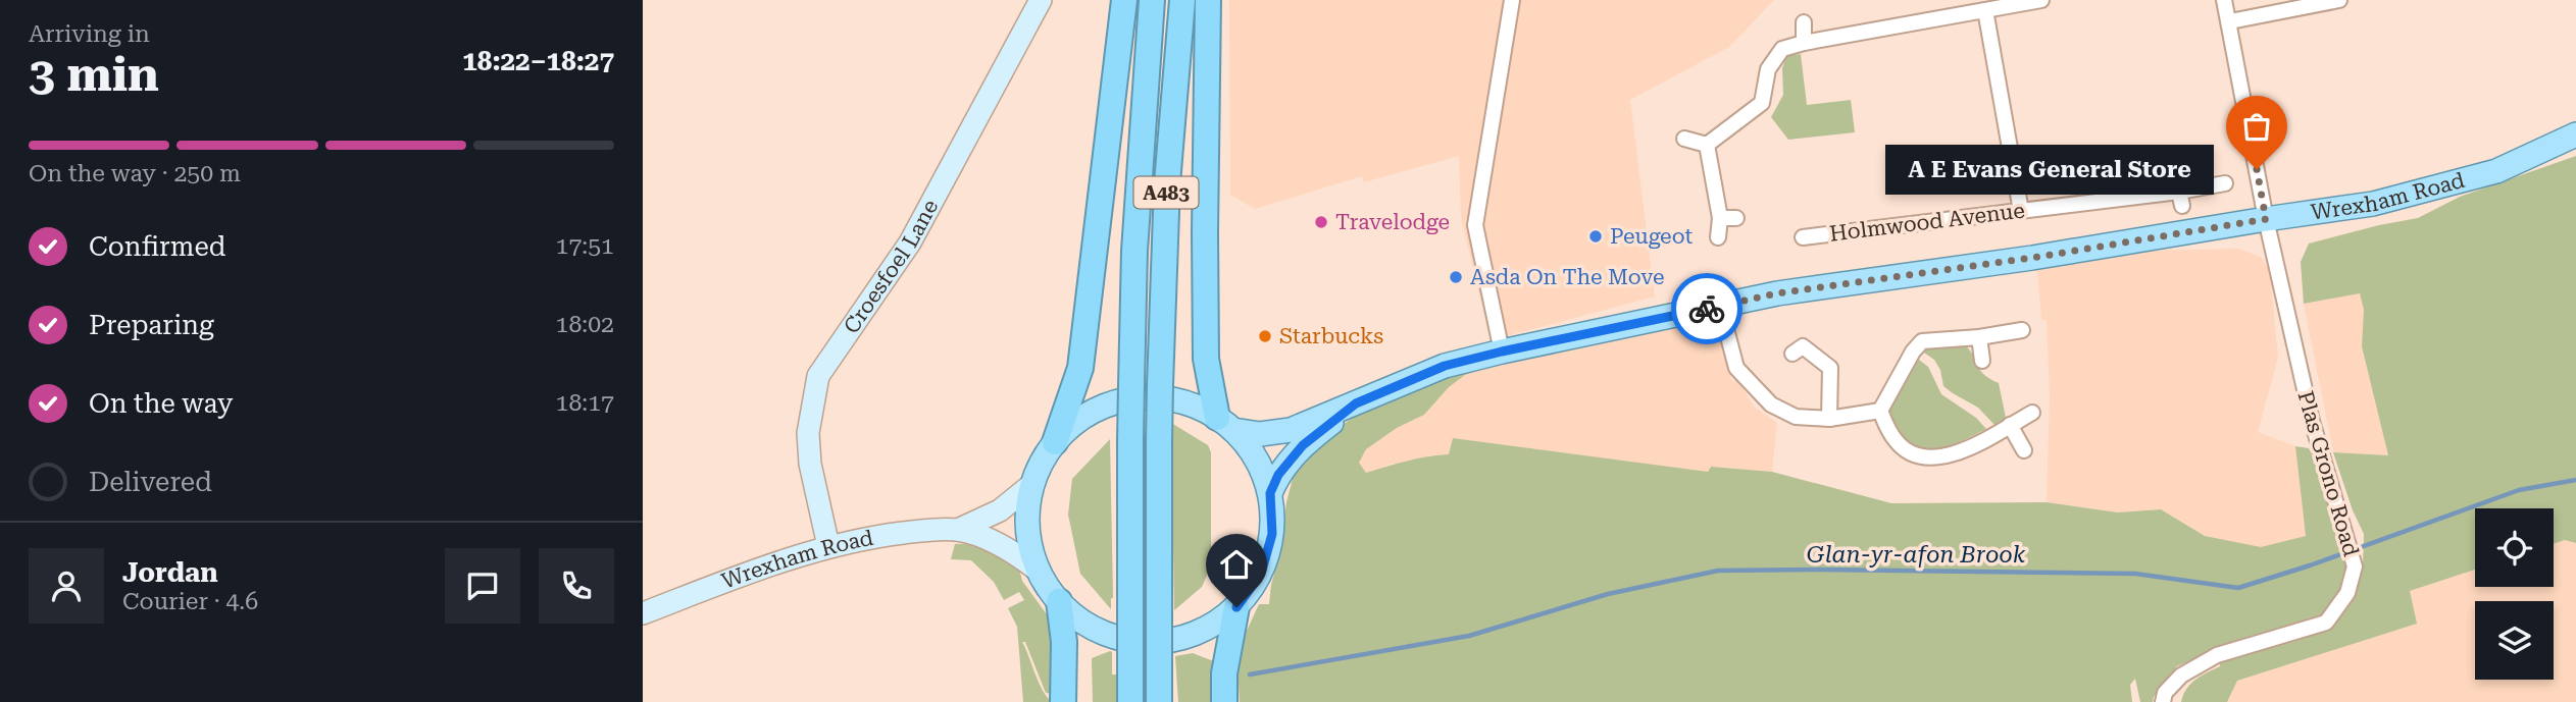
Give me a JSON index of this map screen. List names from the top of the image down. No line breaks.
{"streets":{"highway":["A483"],"main road":["Wrexham Road","Croesfoel Lane"],"street":["Holmwood Avenue","Plas Grono Road"]},"crossings":[["Wrexham Road","Croesfoel Lane"],["Wrexham Road","Plas Grono Road"]],"water":["Glan-yr-afon Brook"],"places":["A E Evans General Store","Travelodge","Peugeot","Asda On The Move","Starbucks"],"page":{"heading":["3 min","Arriving in","18:22–18:27"],"panel":["Jordan","Courier · 4.6"],"bar":"On the way · 250 m","bubble":"A E Evans General Store","list":[["Confirmed","17:51"],["Preparing","18:02"],["On the way","18:17"],"Delivered"]}}
